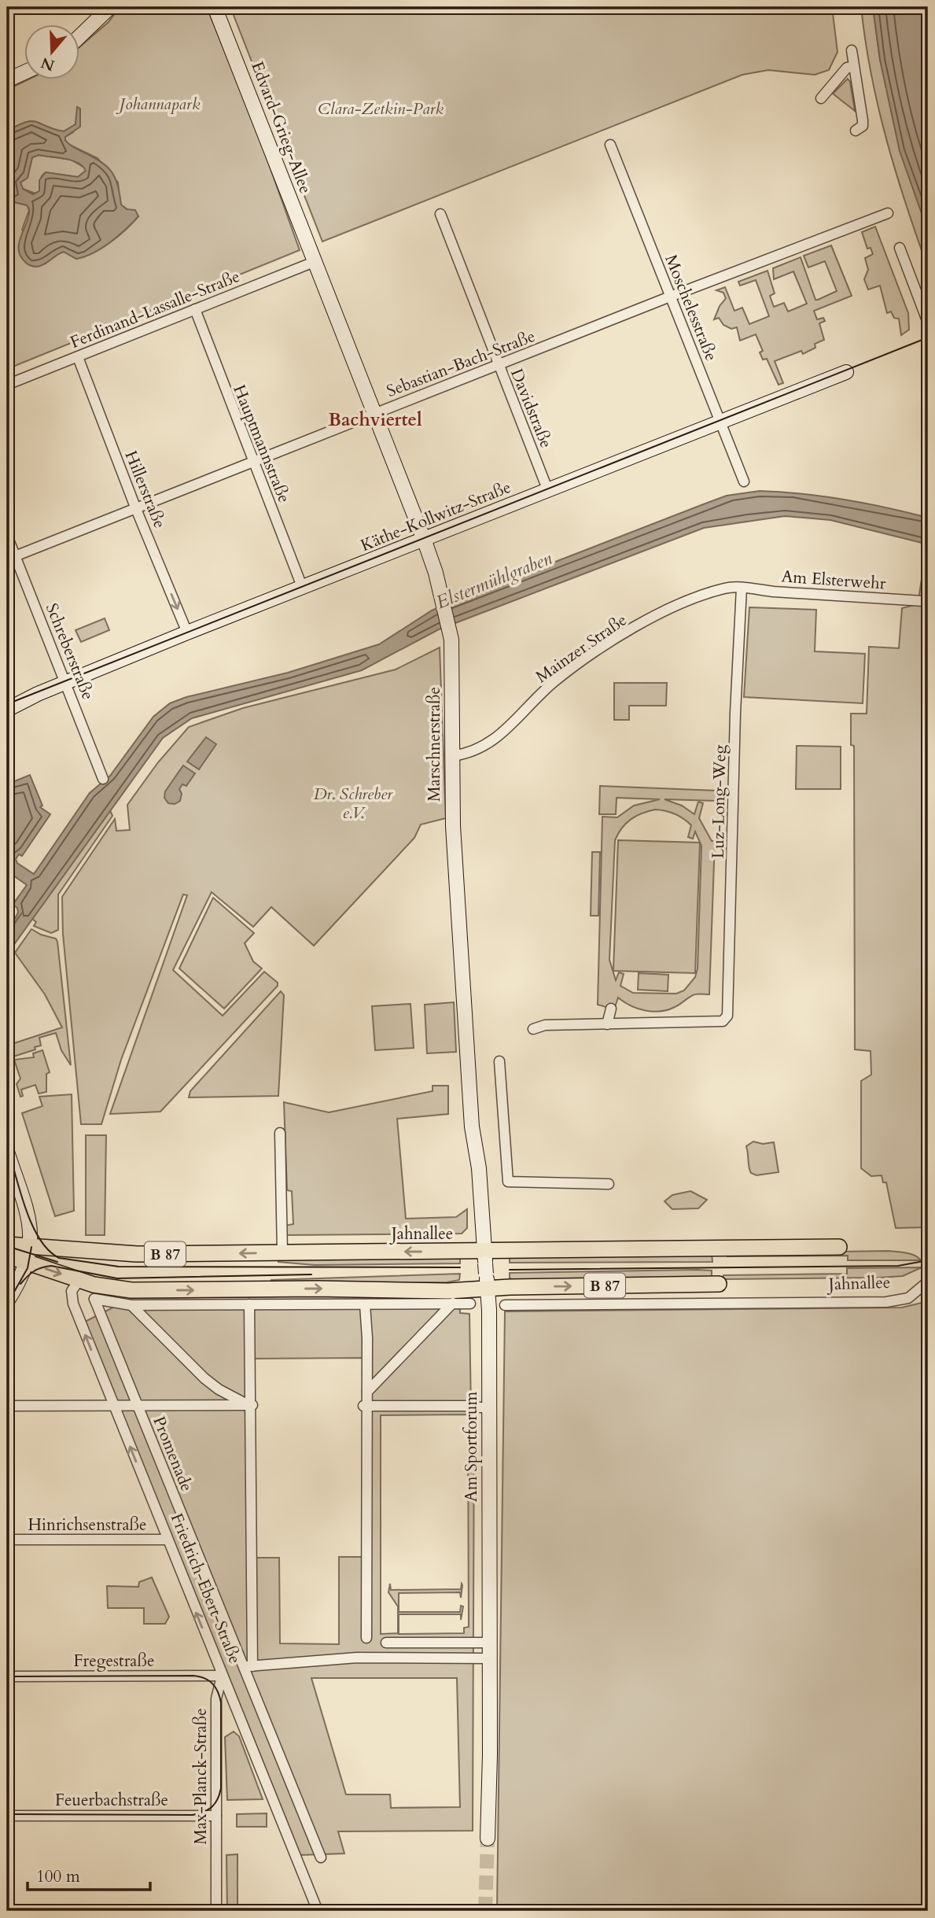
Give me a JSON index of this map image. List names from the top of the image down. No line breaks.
{"streets":{"main road":["Edvard-Grieg-Allee","Käthe-Kollwitz-Straße","Marschnerstraße","Jahnallee","B 87","Am Sportforum"],"street":["Moschelesstraße","Ferdinand-Lassalle-Straße","Sebastian-Bach-Straße","Davidstraße","Hauptmannstraße","Hillerstraße","Am Elsterwehr","Mainzer Straße","Schreberstraße","Luz-Long-Weg","Promenade","Hinrichsenstraße","Friedrich-Ebert-Straße","Fregestraße","Max-Planck-Straße","Feuerbachstraße"]},"crossings":[["Edvard-Grieg-Allee","Ferdinand-Lassalle-Straße"],["Edvard-Grieg-Allee","Marschnerstraße"],["Moschelesstraße","Sebastian-Bach-Straße"],["Moschelesstraße","Käthe-Kollwitz-Straße"],["Ferdinand-Lassalle-Straße","Hauptmannstraße"],["Ferdinand-Lassalle-Straße","Hillerstraße"],["Ferdinand-Lassalle-Straße","Marschnerstraße"],["Sebastian-Bach-Straße","Davidstraße"],["Sebastian-Bach-Straße","Hauptmannstraße"],["Sebastian-Bach-Straße","Hillerstraße"],["Sebastian-Bach-Straße","Schreberstraße"],["Sebastian-Bach-Straße","Marschnerstraße"],["Davidstraße","Käthe-Kollwitz-Straße"],["Hauptmannstraße","Käthe-Kollwitz-Straße"],["Hillerstraße","Käthe-Kollwitz-Straße"],["Käthe-Kollwitz-Straße","Schreberstraße"],["Käthe-Kollwitz-Straße","Marschnerstraße"],["Am Elsterwehr","Mainzer Straße"],["Am Elsterwehr","Luz-Long-Weg"],["Mainzer Straße","Marschnerstraße"],["Mainzer Straße","Luz-Long-Weg"],["Marschnerstraße","Jahnallee"],["Marschnerstraße","Am Sportforum"],["Jahnallee","Am Sportforum"],["Jahnallee","Friedrich-Ebert-Straße"],["Promenade","Friedrich-Ebert-Straße"],["Hinrichsenstraße","Friedrich-Ebert-Straße"],["Friedrich-Ebert-Straße","Fregestraße"],["Friedrich-Ebert-Straße","Max-Planck-Straße"],["Fregestraße","Max-Planck-Straße"],["Max-Planck-Straße","Feuerbachstraße"]],"one_way":["Hillerstraße"],"districts":["Bachviertel"],"water":["Elstermühlgraben"],"parks":["Johannapark","Clara-Zetkin-Park","Dr. Schreber e.V."],"scale_bar":"100 m","north":"bottom"}
